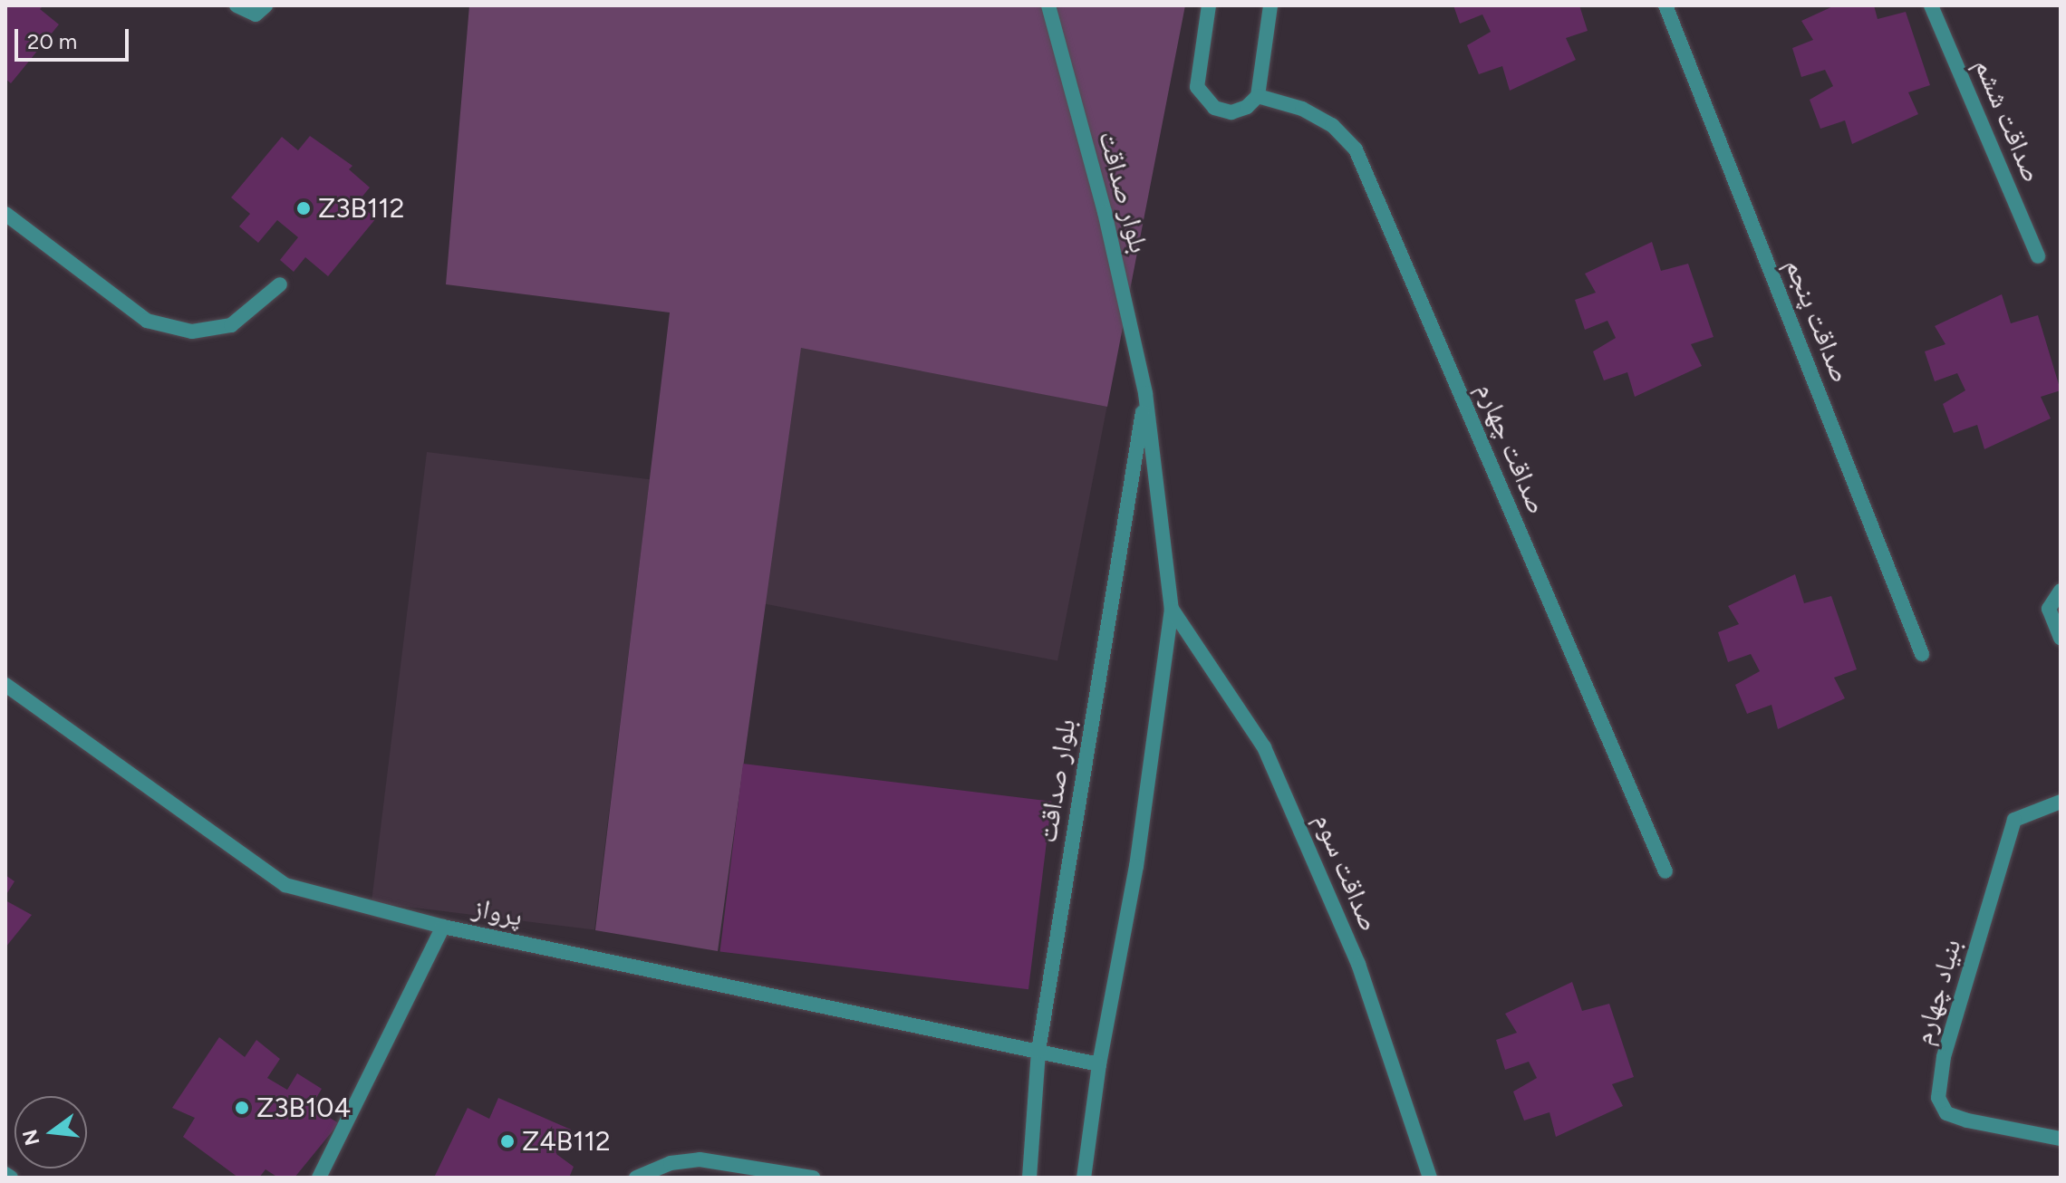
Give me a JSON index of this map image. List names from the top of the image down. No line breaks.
{"streets":{"street":["صداقت ششم","بلوار صداقت","صداقت پنجم","صداقت چهارم","صداقت سوم","پرواز","بنیاد چهارم"]},"crossings":[["بلوار صداقت","صداقت سوم"],["بلوار صداقت","پرواز"]],"places":["Z3B112","Z3B104","Z4B112"],"scale_bar":"20 m","north":"left"}
